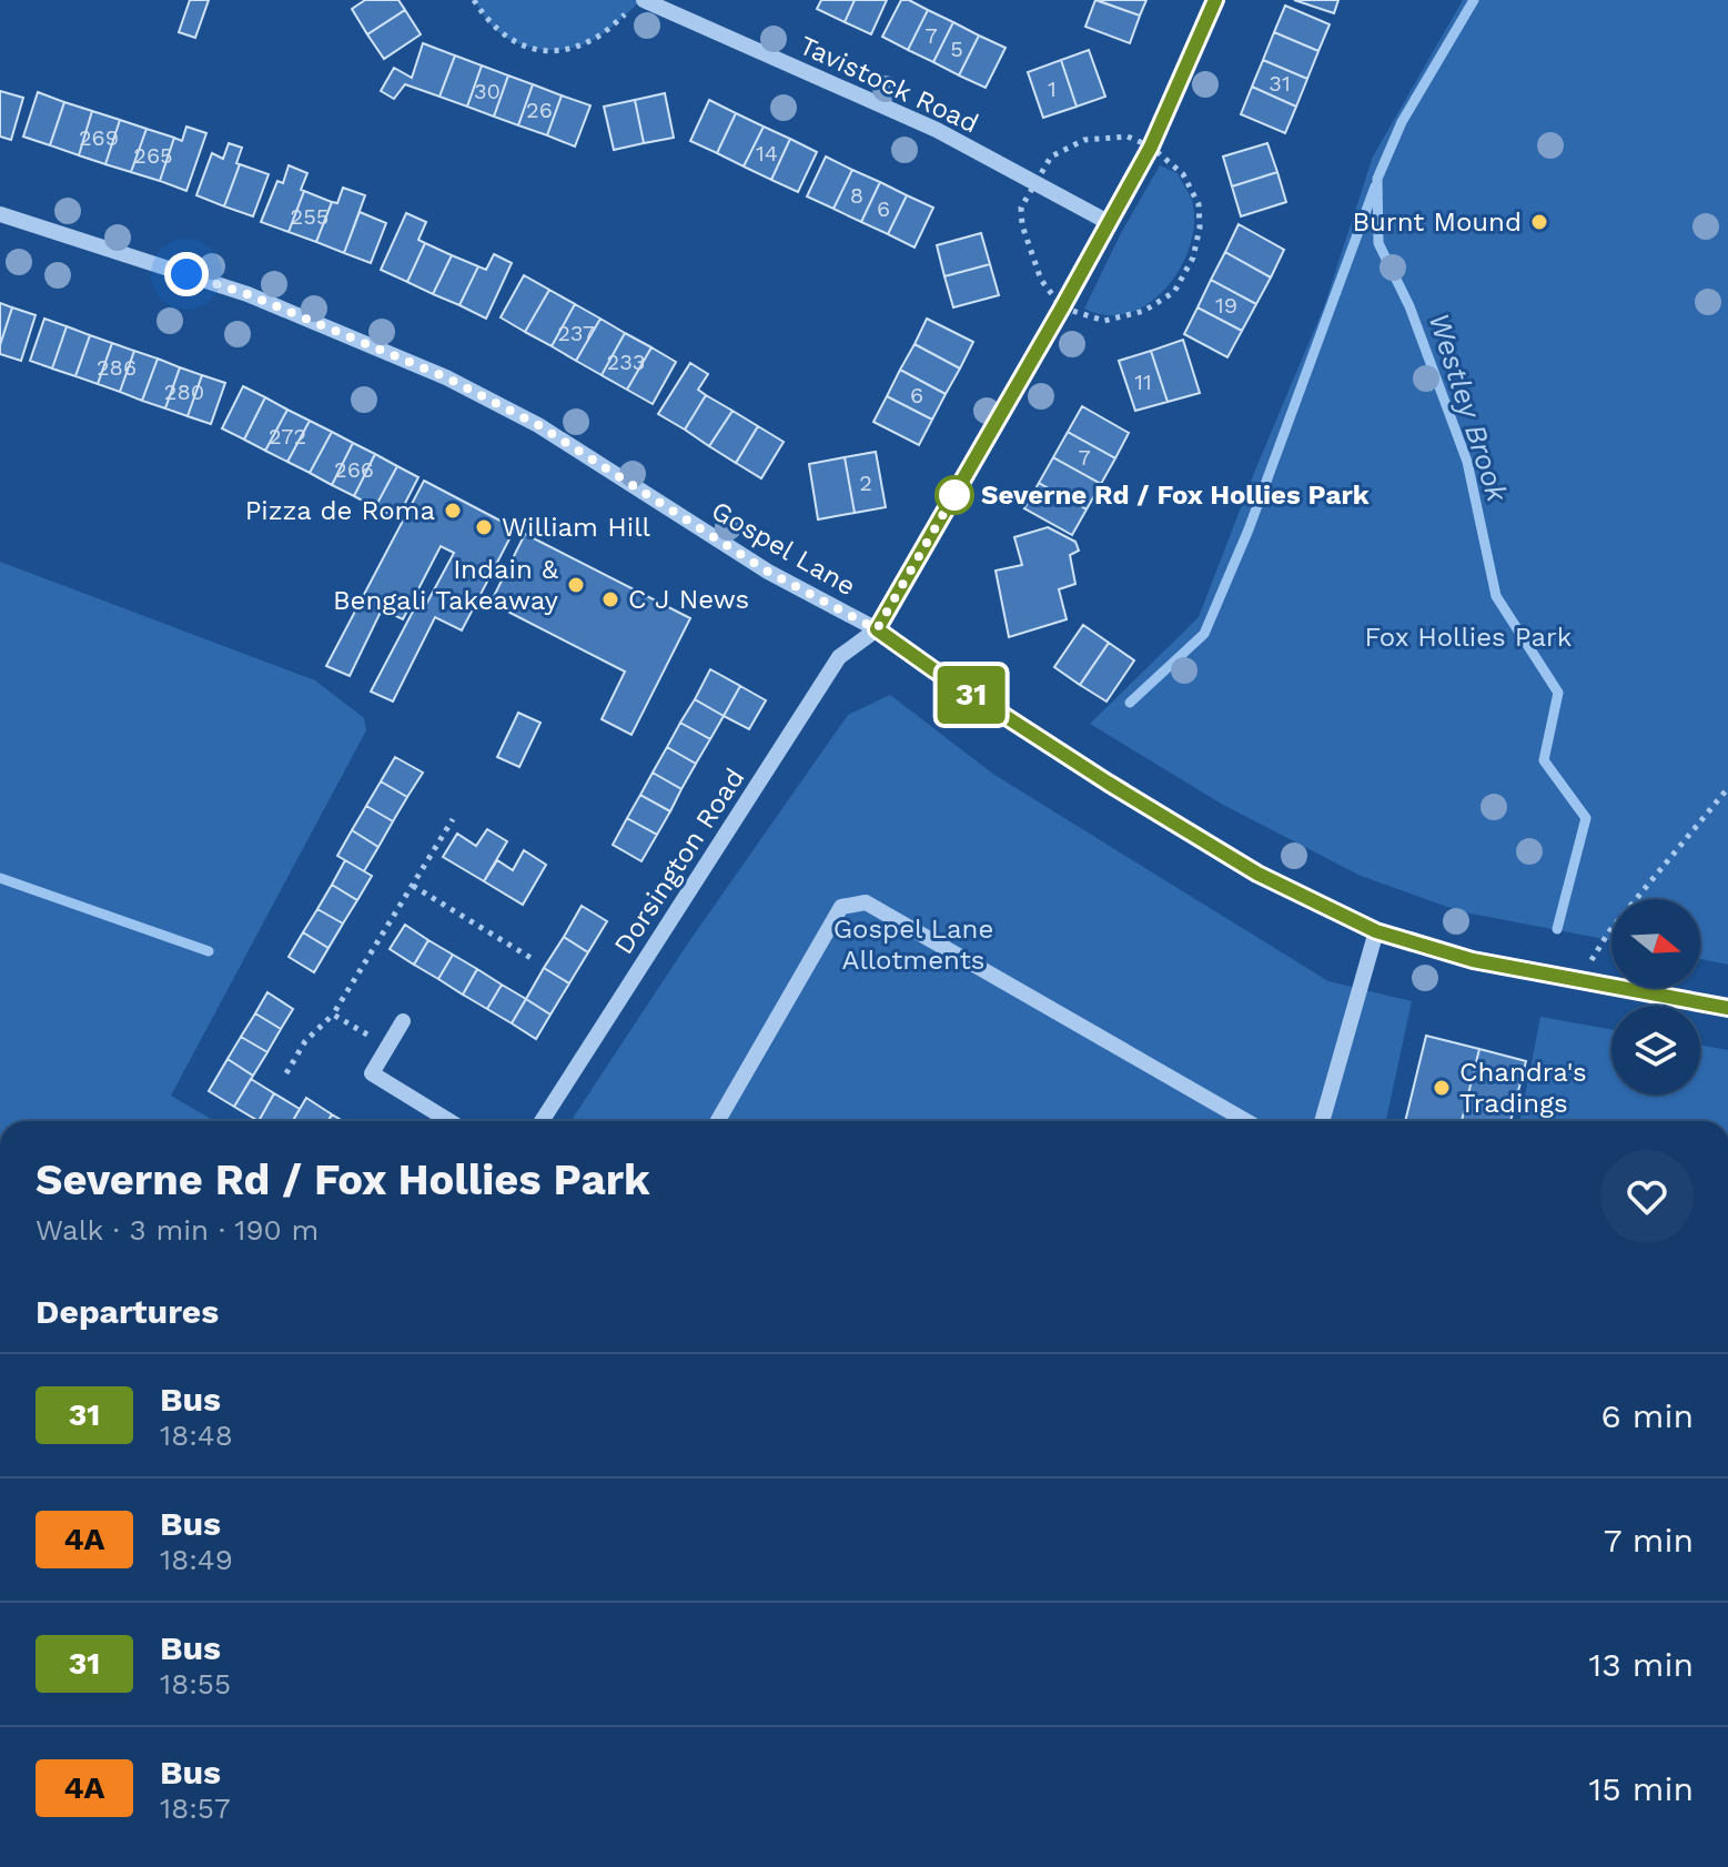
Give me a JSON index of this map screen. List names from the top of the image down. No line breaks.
{"streets":{"street":["Tavistock Road","Gospel Lane","Dorsington Road"]},"crossings":[["Gospel Lane","Dorsington Road"]],"water":["Westley Brook"],"parks":["Fox Hollies Park","Gospel Lane Allotments"],"places":["Burnt Mound","Severne Rd / Fox Hollies Park","Pizza de Roma","William Hill","Indain & Bengali Takeaway","C J News","Chandra's Tradings"],"lines":["bus line 31"],"house_numbers":["7","5","31","1","30","26","269","14","265","8","6","255","19","237","233","286","11","280","6","272","7","266","2"],"north":"right","page":{"on_map":"31","heading":[["Severne Rd / Fox Hollies Park","Walk · 3 min · 190 m"],"Departures"],"list":[{"mark":"31","name":"Bus","note":"18:48","value":"6 min"},{"mark":"4A","name":"Bus","note":"18:49","value":"7 min"},{"mark":"31","name":"Bus","note":"18:55","value":"13 min"},{"mark":"4A","name":"Bus","note":"18:57","value":"15 min"}]}}
